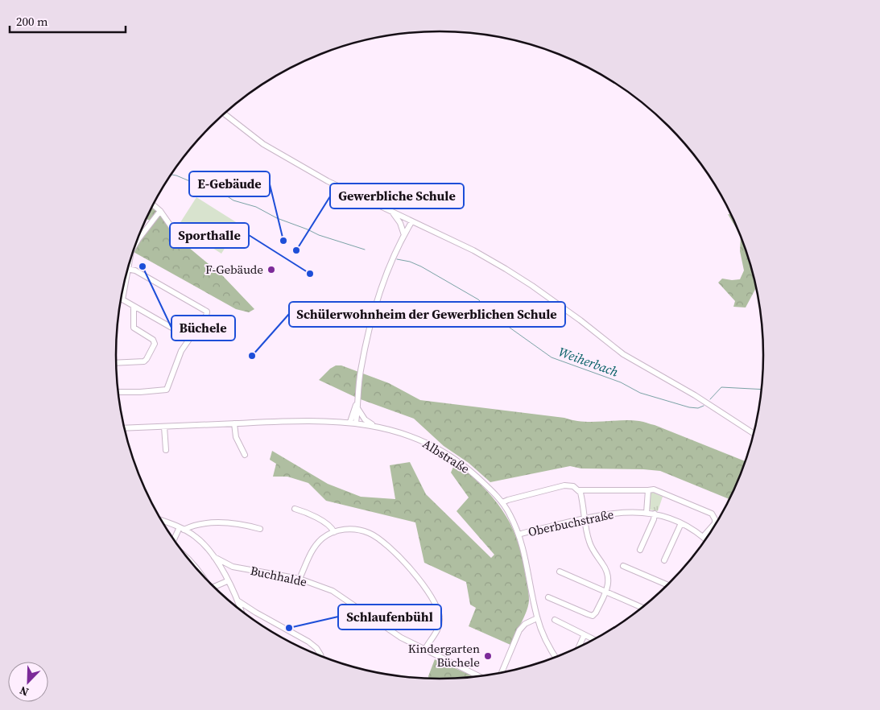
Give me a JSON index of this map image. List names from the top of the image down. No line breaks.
{"streets":{"street":["Albstraße","Oberbuchstraße","Buchhalde"]},"crossings":[["Albstraße","Oberbuchstraße"]],"water":["Weiherbach"],"places":["E-Gebäude","Gewerbliche Schule","Büchele","F-Gebäude","Sporthalle","Schülerwohnheim der Gewerblichen Schule","Schlaufenbühl","Kindergarten Büchele"],"scale_bar":"200 m","north":"bottom left"}
